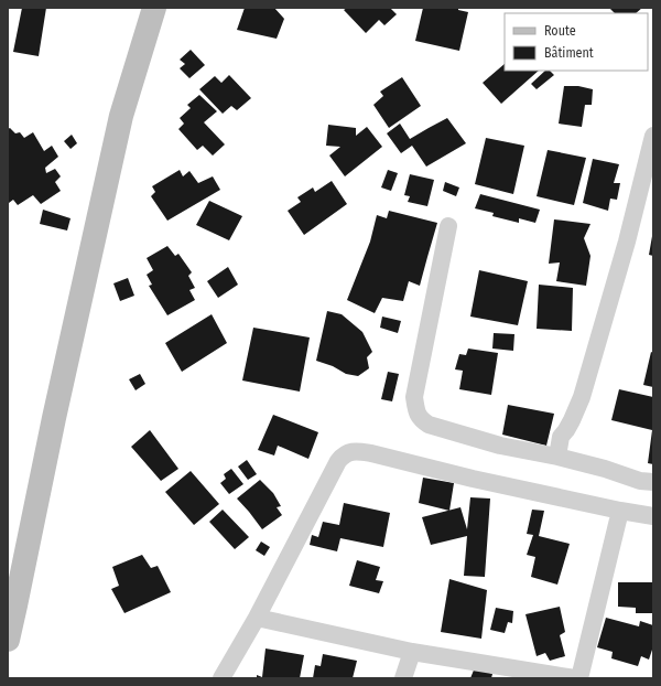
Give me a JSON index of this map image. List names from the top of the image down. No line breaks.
{"legend":["Route","Bâtiment"]}
